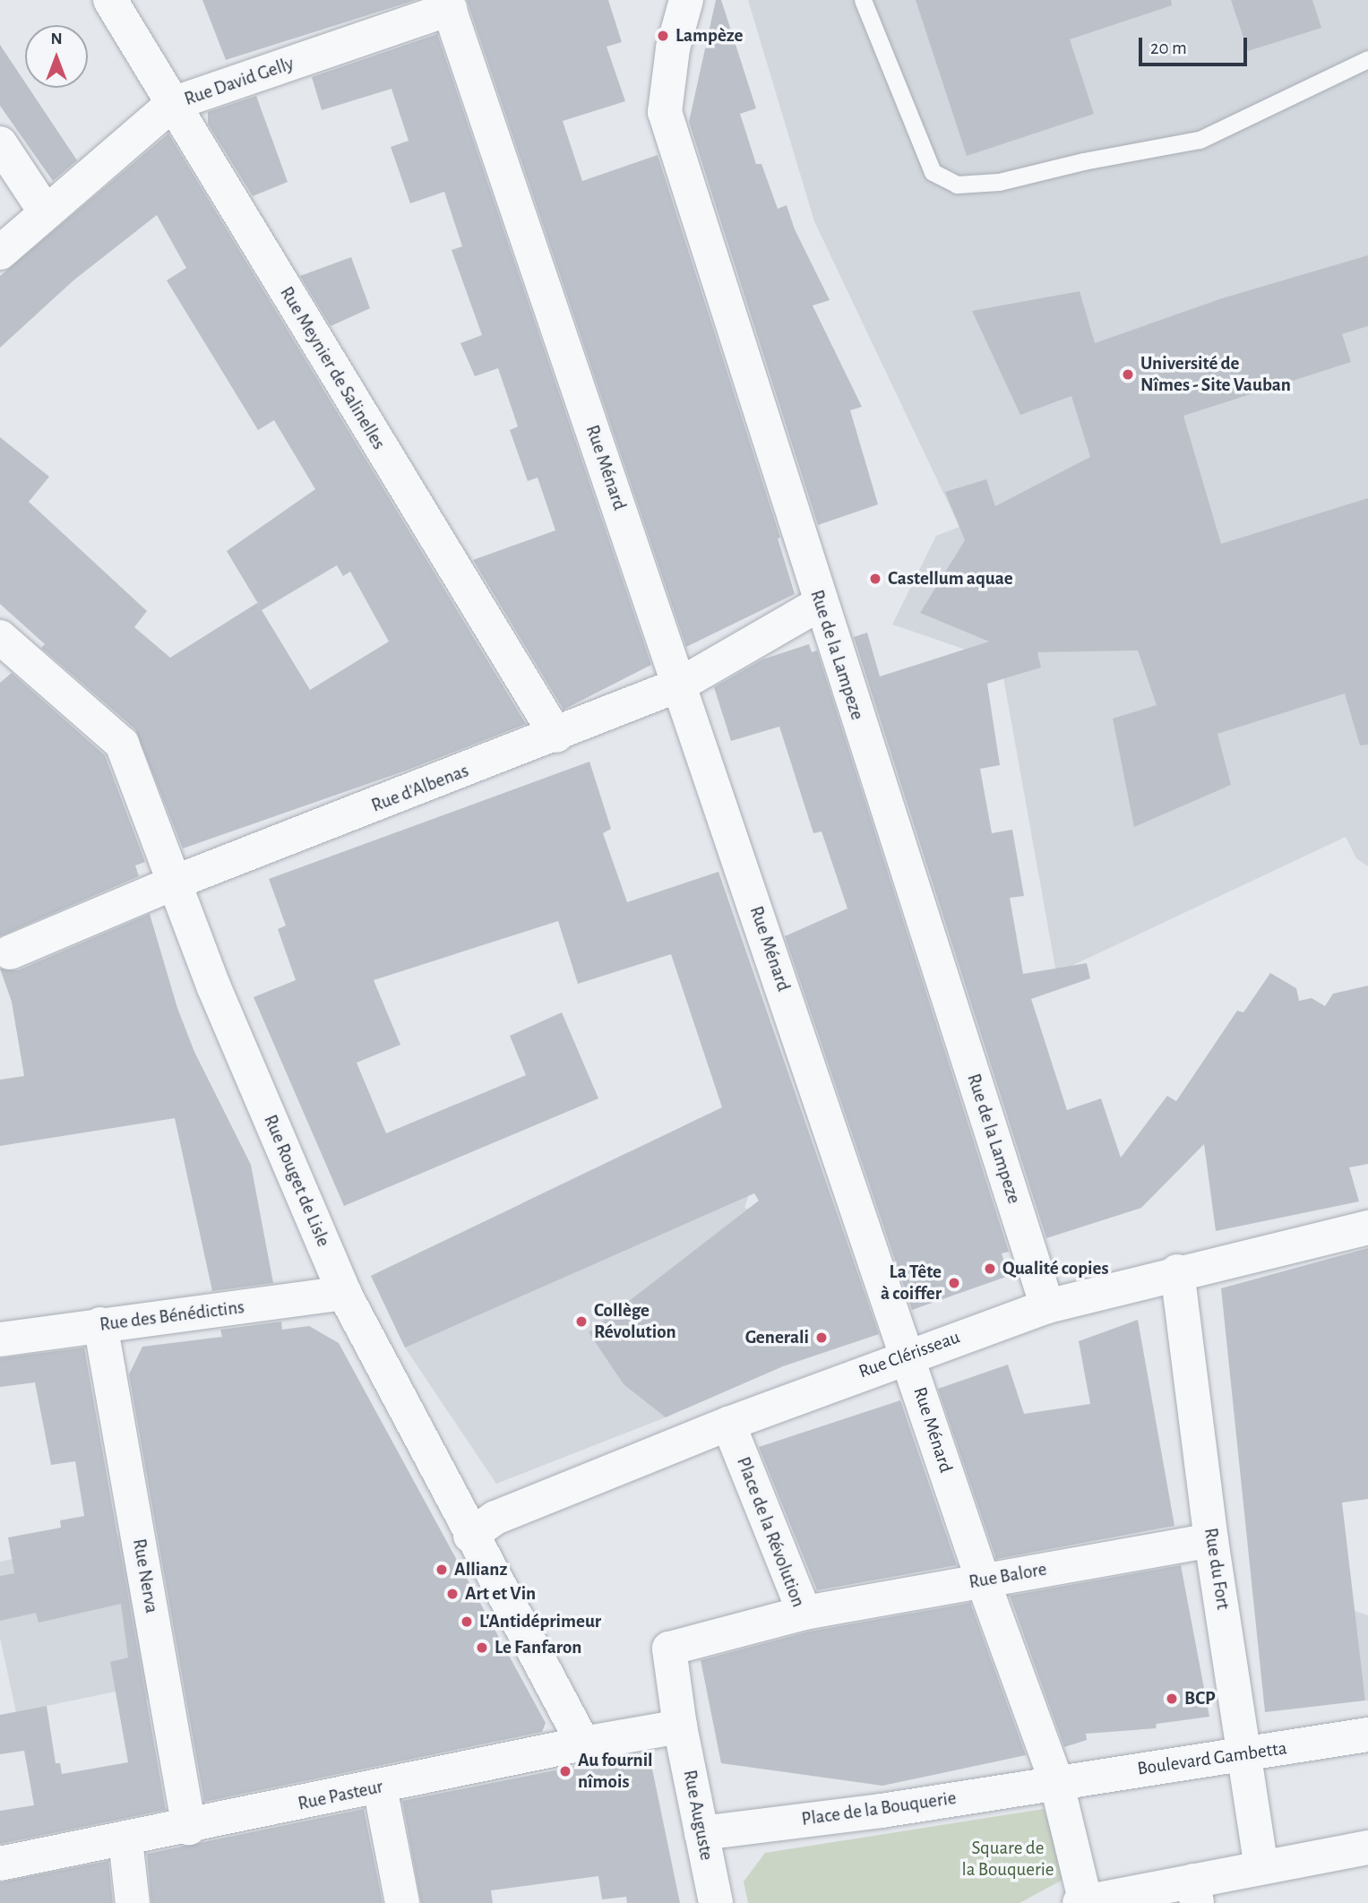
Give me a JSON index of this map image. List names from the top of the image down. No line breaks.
{"streets":{"street":["Rue David Gelly","Rue Meynier de Salinelles","Rue Ménard","Rue de la Lampeze","Rue d'Albenas","Rue Rouget de Lisle","Rue des Bénédictins","Rue Clérisseau","Place de la Révolution","Rue du Fort","Rue Nerva","Rue Balore","Boulevard Gambetta","Rue Pasteur","Place de la Bouquerie","Rue Auguste"]},"crossings":[["Rue David Gelly","Rue Meynier de Salinelles"],["Rue David Gelly","Rue Ménard"],["Rue Meynier de Salinelles","Rue d'Albenas"],["Rue Ménard","Rue d'Albenas"],["Rue Ménard","Rue Clérisseau"],["Rue Ménard","Rue Balore"],["Rue Ménard","Boulevard Gambetta"],["Rue Ménard","Place de la Bouquerie"],["Rue de la Lampeze","Rue d'Albenas"],["Rue de la Lampeze","Rue Clérisseau"],["Rue d'Albenas","Rue Rouget de Lisle"],["Rue Rouget de Lisle","Rue des Bénédictins"],["Rue Rouget de Lisle","Rue Clérisseau"],["Rue Rouget de Lisle","Rue Pasteur"],["Rue des Bénédictins","Rue Nerva"],["Rue Clérisseau","Place de la Révolution"],["Rue Clérisseau","Rue du Fort"],["Place de la Révolution","Rue Balore"],["Place de la Révolution","Rue Pasteur"],["Place de la Révolution","Rue Auguste"],["Rue du Fort","Rue Balore"],["Rue du Fort","Boulevard Gambetta"],["Rue Nerva","Rue Pasteur"],["Boulevard Gambetta","Place de la Bouquerie"],["Rue Pasteur","Rue Auguste"],["Place de la Bouquerie","Rue Auguste"]],"parks":["Square de la Bouquerie"],"places":["Lampèze","Université de Nîmes - Site Vauban","Castellum aquae","Qualité copies","La Tête à coiffer","Collège Révolution","Generali","Allianz","Art et Vin","L'Antidéprimeur","Le Fanfaron","BCP","Au fournil nîmois"],"scale_bar":"20 m","north":"top"}
